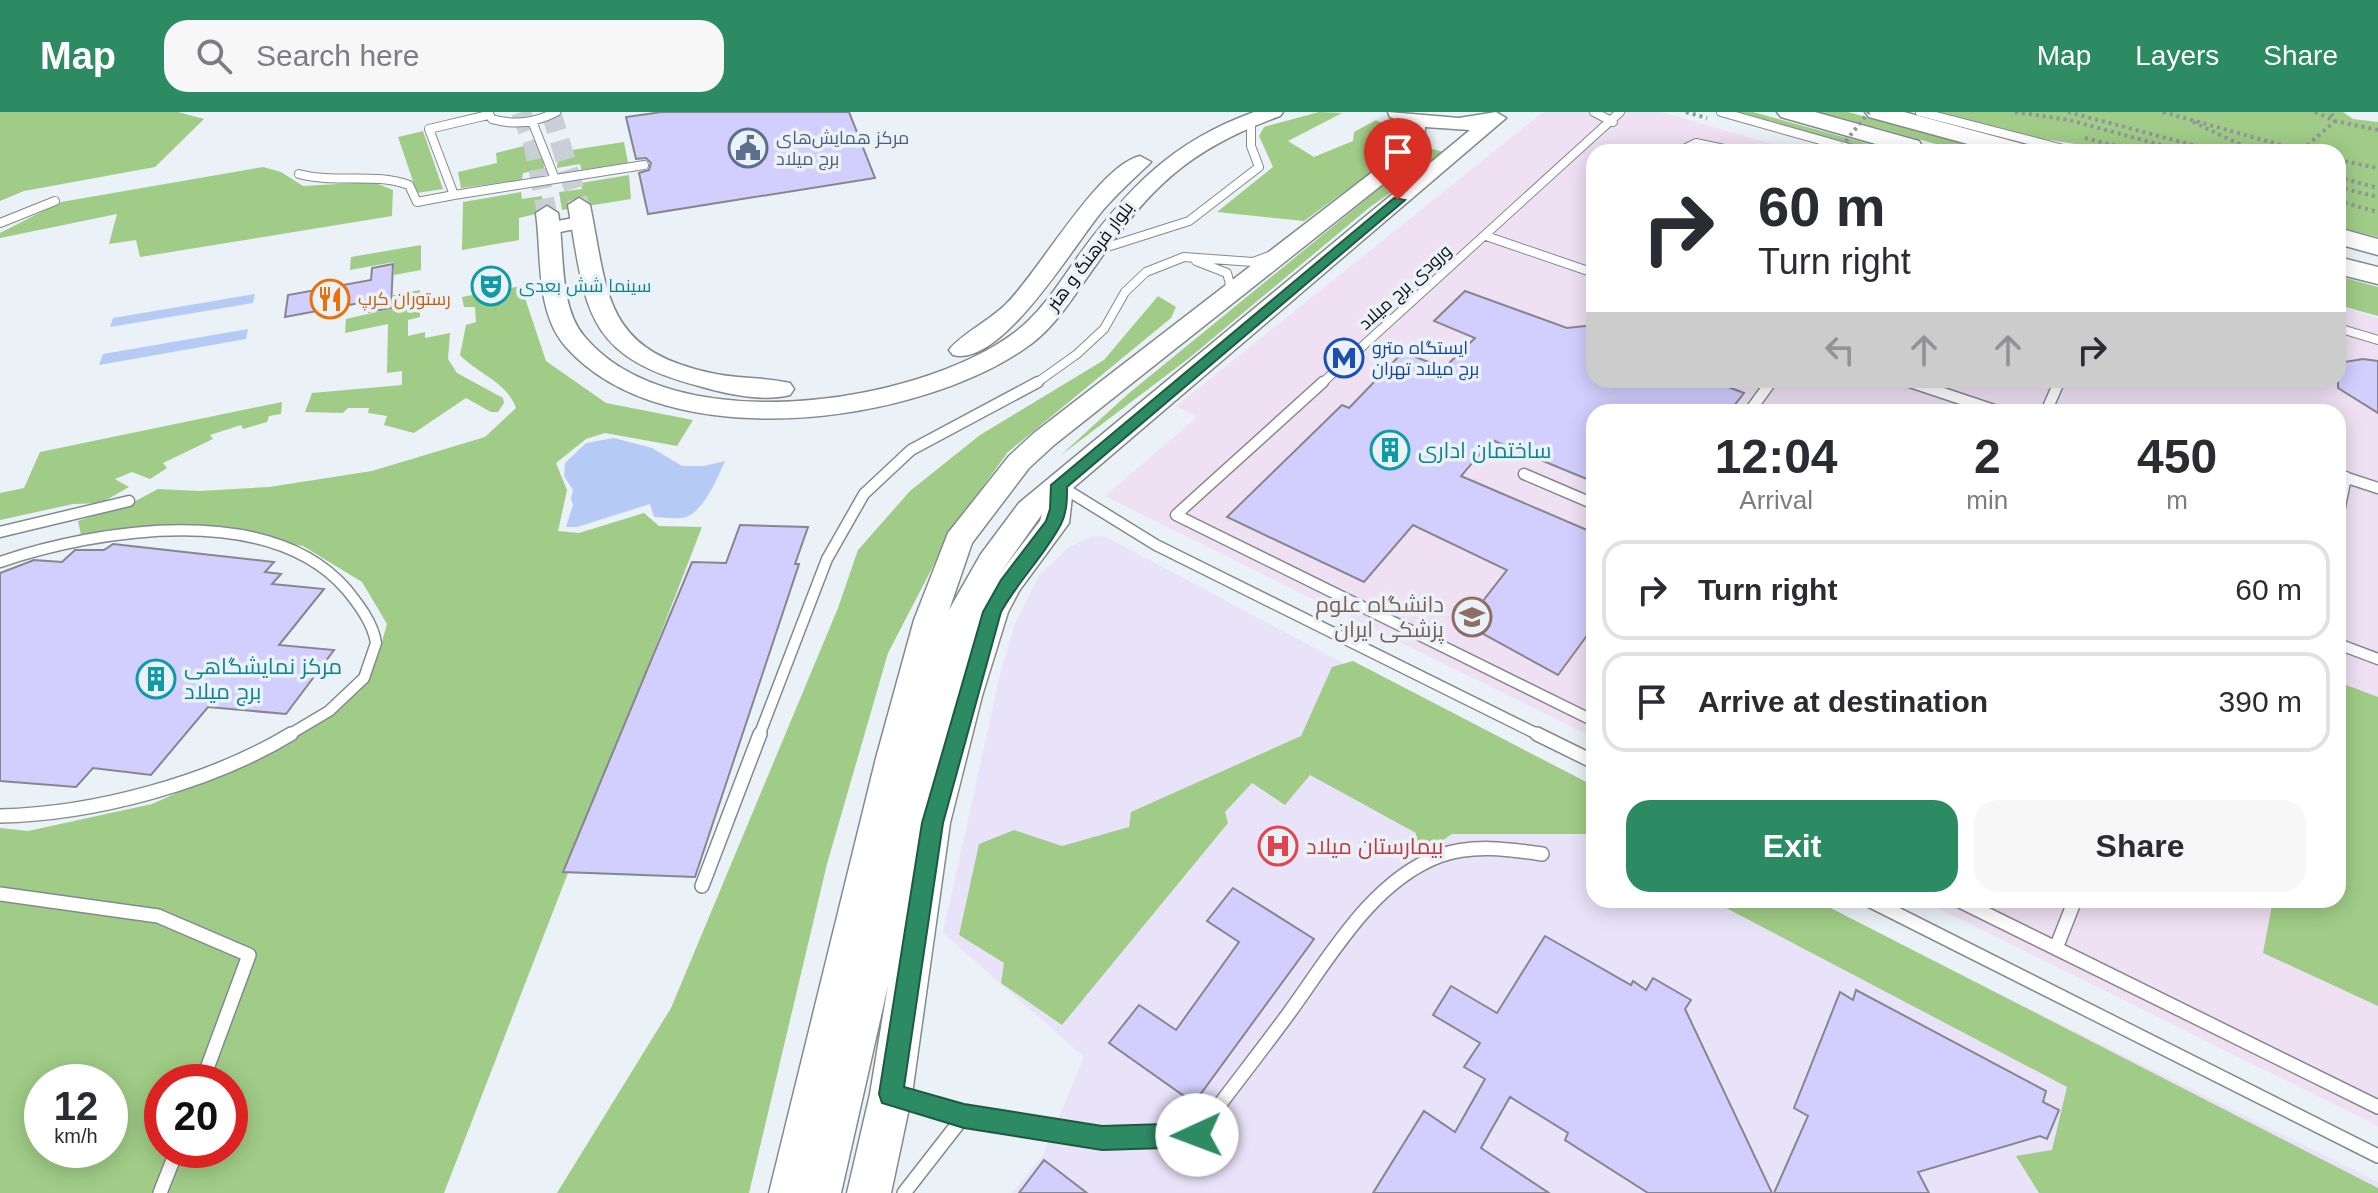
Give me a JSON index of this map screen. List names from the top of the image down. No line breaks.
{"streets":{"main road":["بلوار فرهنگ و هنر"],"lane":["ورودی برج میلاد"]},"places":{"public building":["مرکز همایش‌های برج میلاد"],"theatre":["سینما شش بعدی"],"restaurant":["رستوران کرپ"],"metro station":["ایستگاه مترو برج میلاد تهران"],"building":["ساختمان اداری","مرکز نمایشگاهی برج میلاد"],"school or university":["دانشگاه علوم پزشکی ایران"],"hospital":["بیمارستان میلاد"]},"page":{"header":"Map","search":"Search here","nav":["Map","Layers","Share"],"turn":["60 m","Turn right"],"eta":["12:04","Arrival","2","min","450","m"],"list":[{"name":"Turn right","value":"60 m"},{"name":"Arrive at destination","value":"390 m"}],"buttons":["Exit","Share"],"speed":"12 km/h","limit":"20"}}
